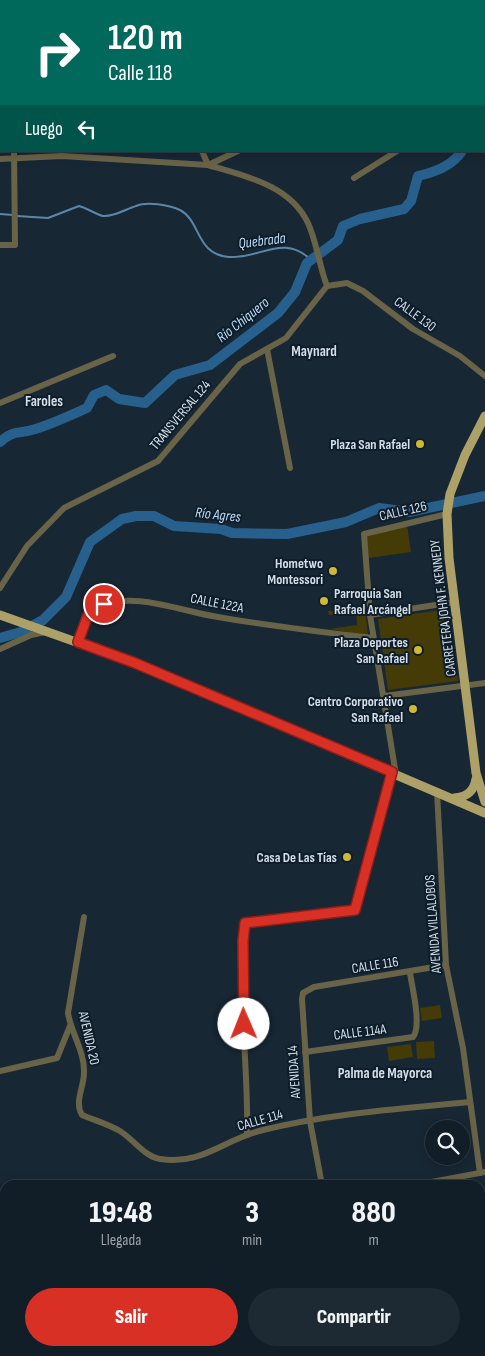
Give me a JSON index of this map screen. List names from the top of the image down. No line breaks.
{"streets":{"main road":["CARRETERA JOHN F. KENNEDY"],"street":["CALLE 130","TRANSVERSAL 124","CALLE 126","CALLE 122A","AVENIDA VILLALOBOS","CALLE 116","CALLE 114A","AVENIDA 20","AVENIDA 14","CALLE 114"]},"crossings":[["CALLE 130","TRANSVERSAL 124"],["CALLE 126","CARRETERA JOHN F. KENNEDY"],["AVENIDA VILLALOBOS","CALLE 116"],["AVENIDA VILLALOBOS","CALLE 114"],["CALLE 116","CALLE 114A"],["CALLE 116","AVENIDA 14"],["CALLE 114A","AVENIDA 14"],["AVENIDA 20","CALLE 114"],["AVENIDA 14","CALLE 114"]],"districts":["Maynard","Faroles","Palma de Mayorca"],"water":["Quebrada","Río Chiquero","Río Agres"],"places":["Plaza San Rafael","Hometwo Montessori","Parroquia San Rafael Arcángel","Plaza Deportes San Rafael","Centro Corporativo San Rafael","Casa De Las Tías"],"page":{"turn":["120 m","Calle 118"],"then":"Luego","eta":["19:48","Llegada","3","min","880","m"],"buttons":["Salir","Compartir"]}}
